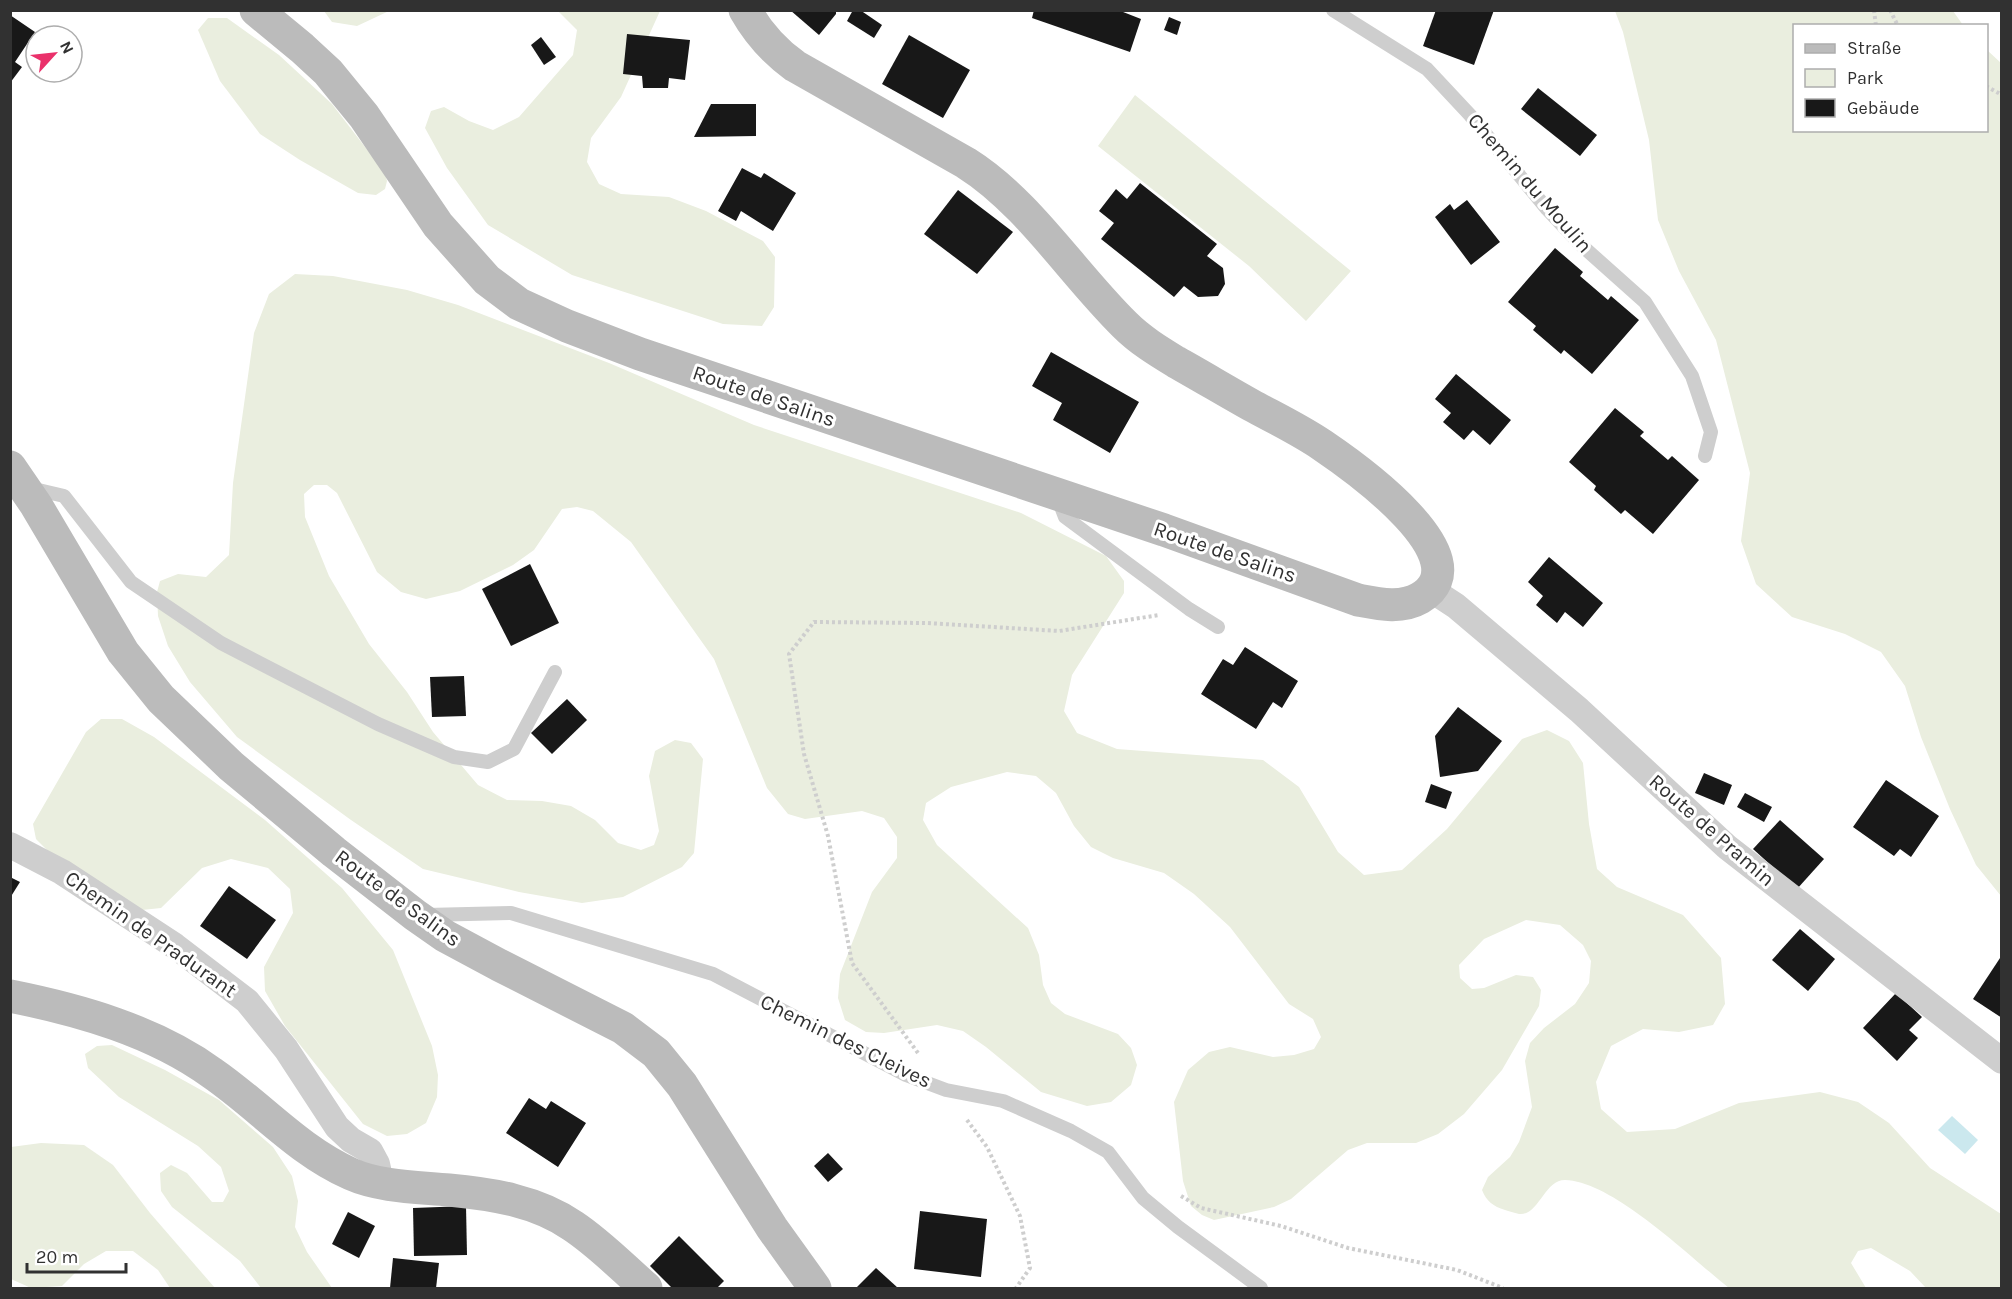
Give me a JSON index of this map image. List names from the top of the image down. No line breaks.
{"streets":{"street":["Route de Salins","Route de Pramin","Chemin de Pradurant"],"lane":["Chemin du Moulin","Chemin des Cleives"]},"crossings":[["Route de Salins","Route de Pramin"],["Route de Salins","Chemin des Cleives"]],"legend":["Straße","Park","Gebäude"],"scale_bar":"20 m","north":"top right"}
